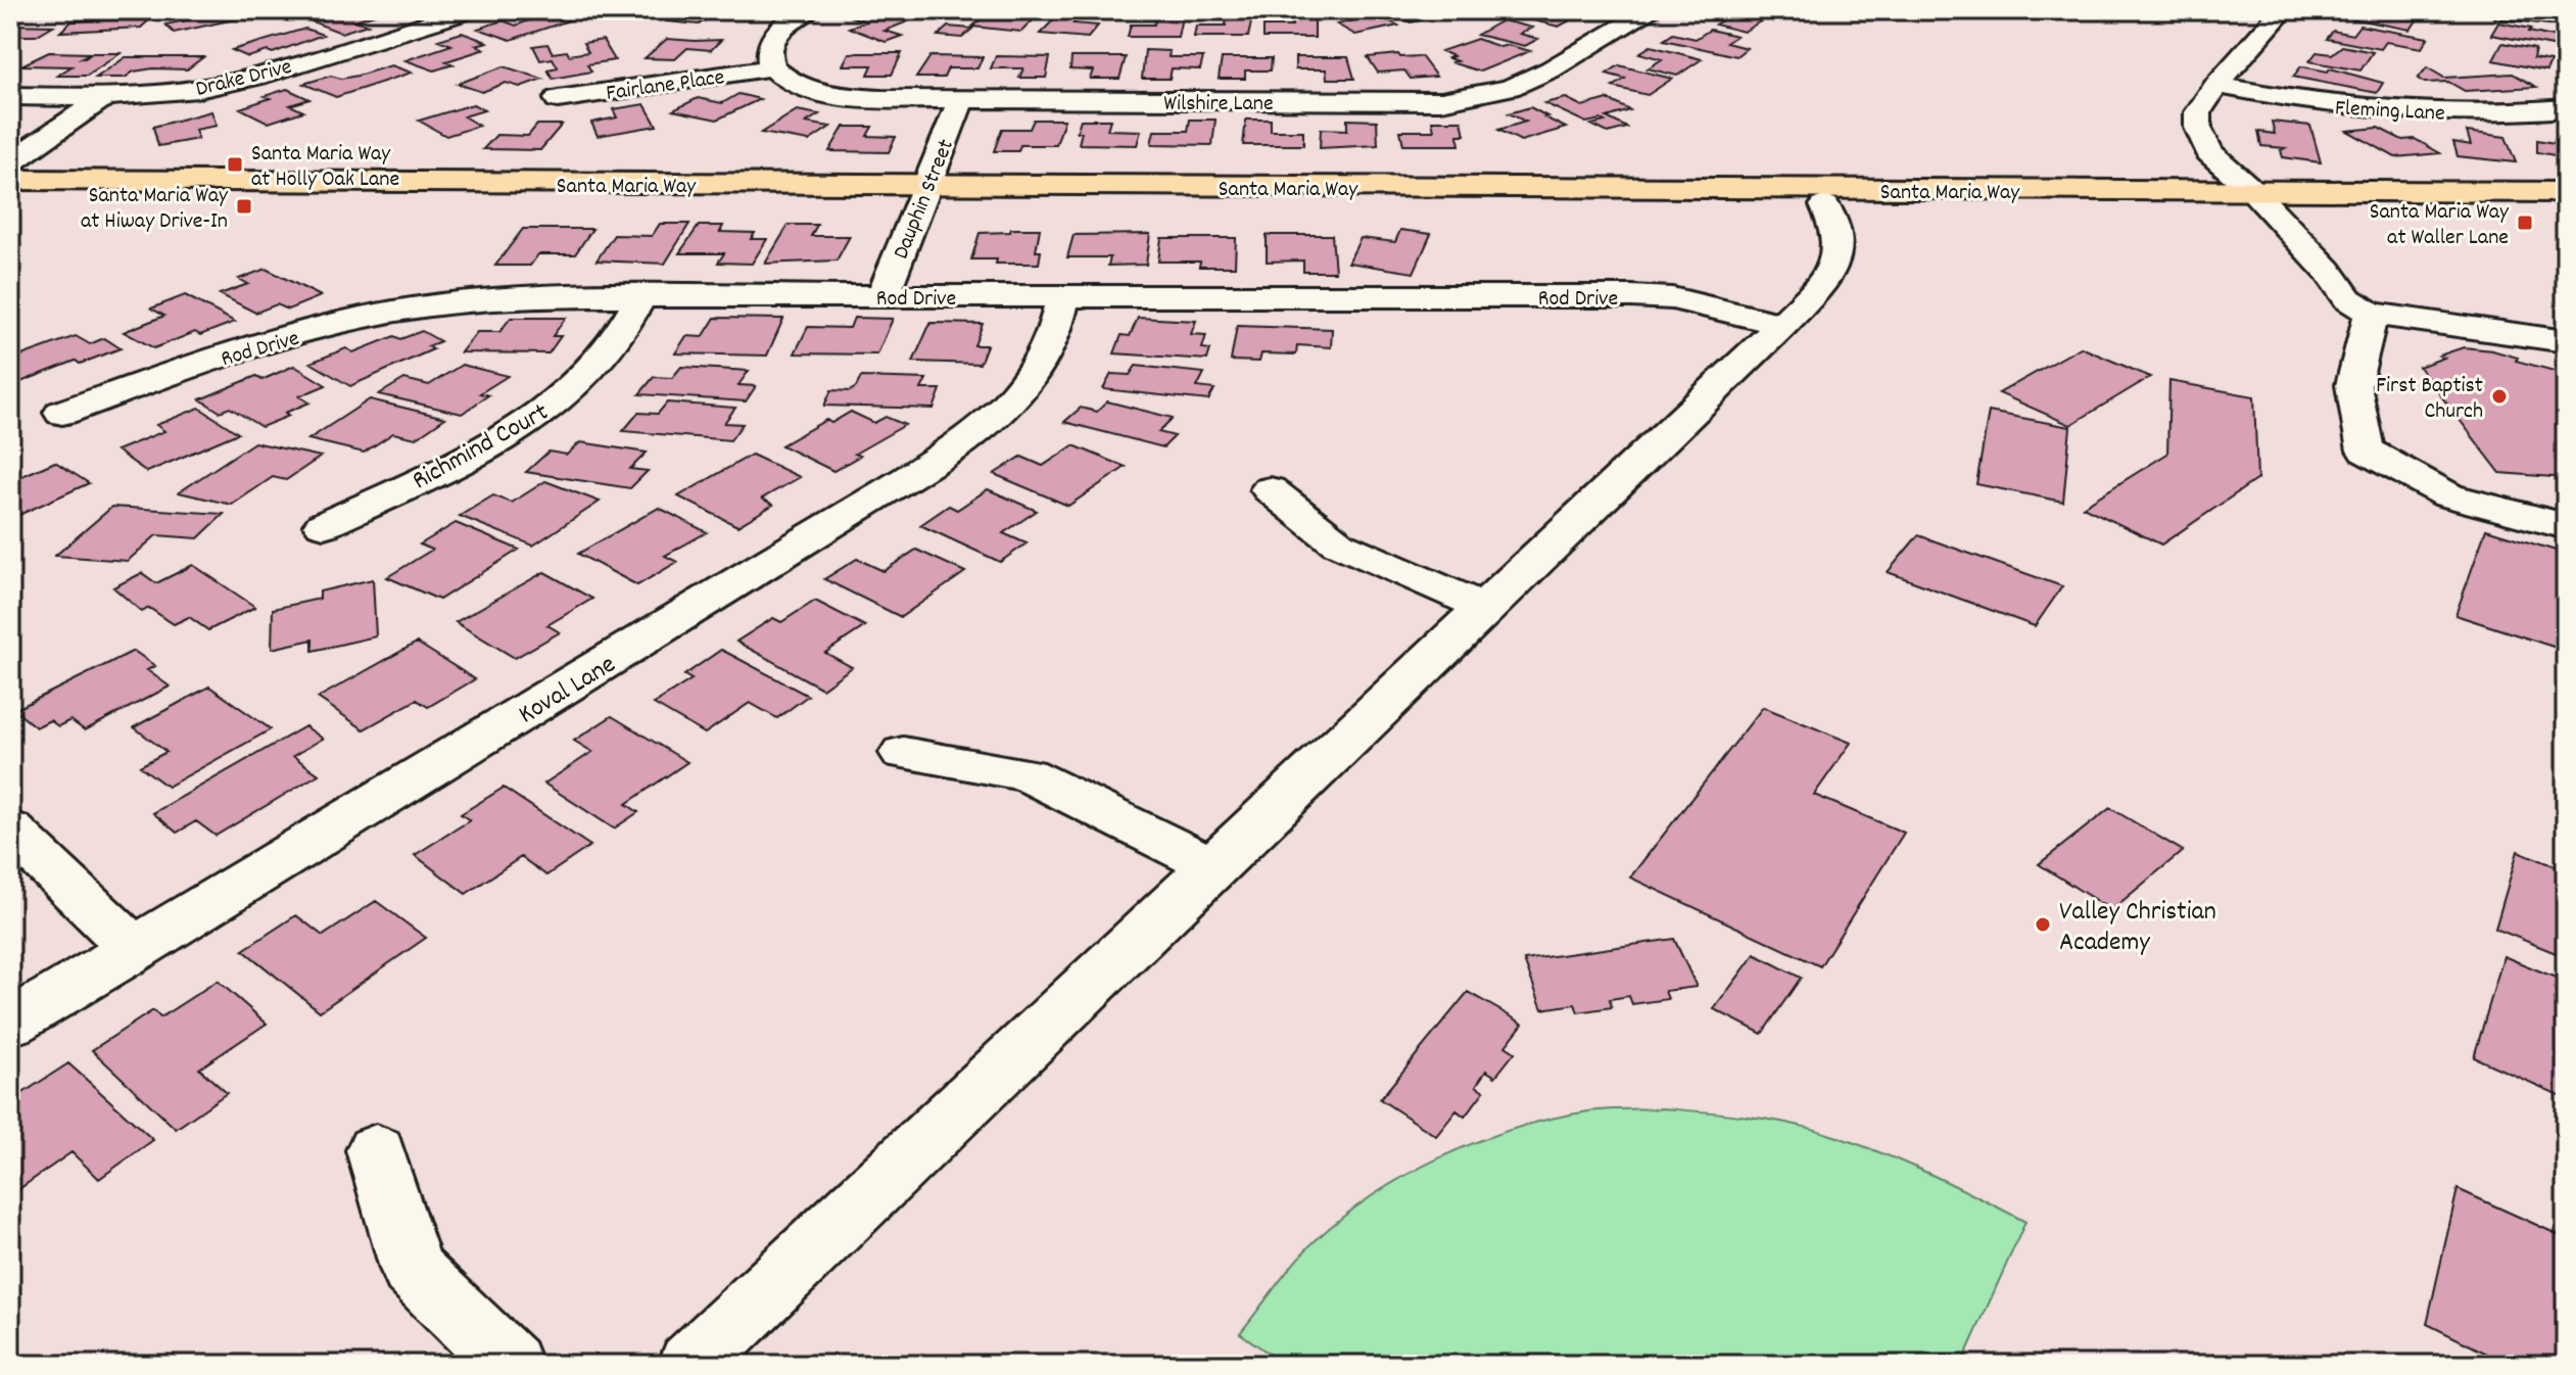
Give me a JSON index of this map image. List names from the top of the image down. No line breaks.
{"streets":{"main road":["Santa Maria Way"],"street":["Drake Drive","Fairlane Place","Wilshire Lane","Fleming Lane","Dauphin Street","Rod Drive","Richmind Court","Koval Lane"]},"crossings":[["Fairlane Place","Wilshire Lane"],["Wilshire Lane","Dauphin Street"],["Santa Maria Way","Dauphin Street"],["Dauphin Street","Rod Drive"],["Rod Drive","Richmind Court"],["Rod Drive","Koval Lane"]],"places":{"transit":["Santa Maria Way at Holly Oak Lane","Santa Maria Way at Hiway Drive-In","Santa Maria Way at Waller Lane"],"other":["First Baptist Church","Valley Christian Academy"]}}
